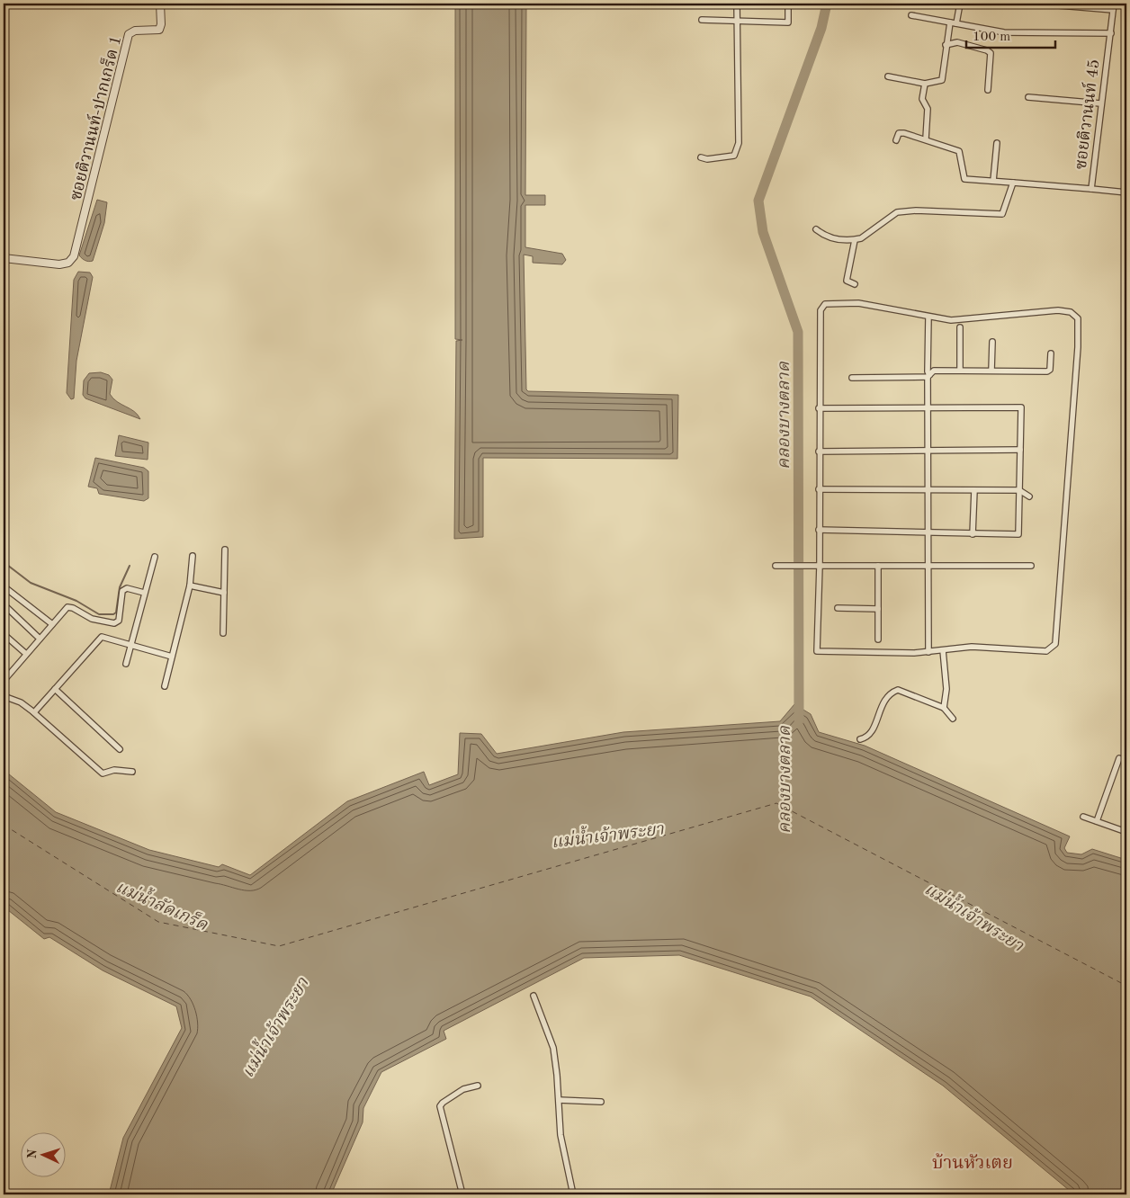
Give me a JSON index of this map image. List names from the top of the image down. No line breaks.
{"streets":{"street":["ซอยติวานนท์ 45","ซอยติวานนท์-ปากเกร็ด 1"]},"districts":["บ้านหัวเตย"],"water":["คลองบางตลาด","แม่น้ำเจ้าพระยา","แม่น้ำลัดเกร็ด"],"scale_bar":"100 m","north":"left"}
